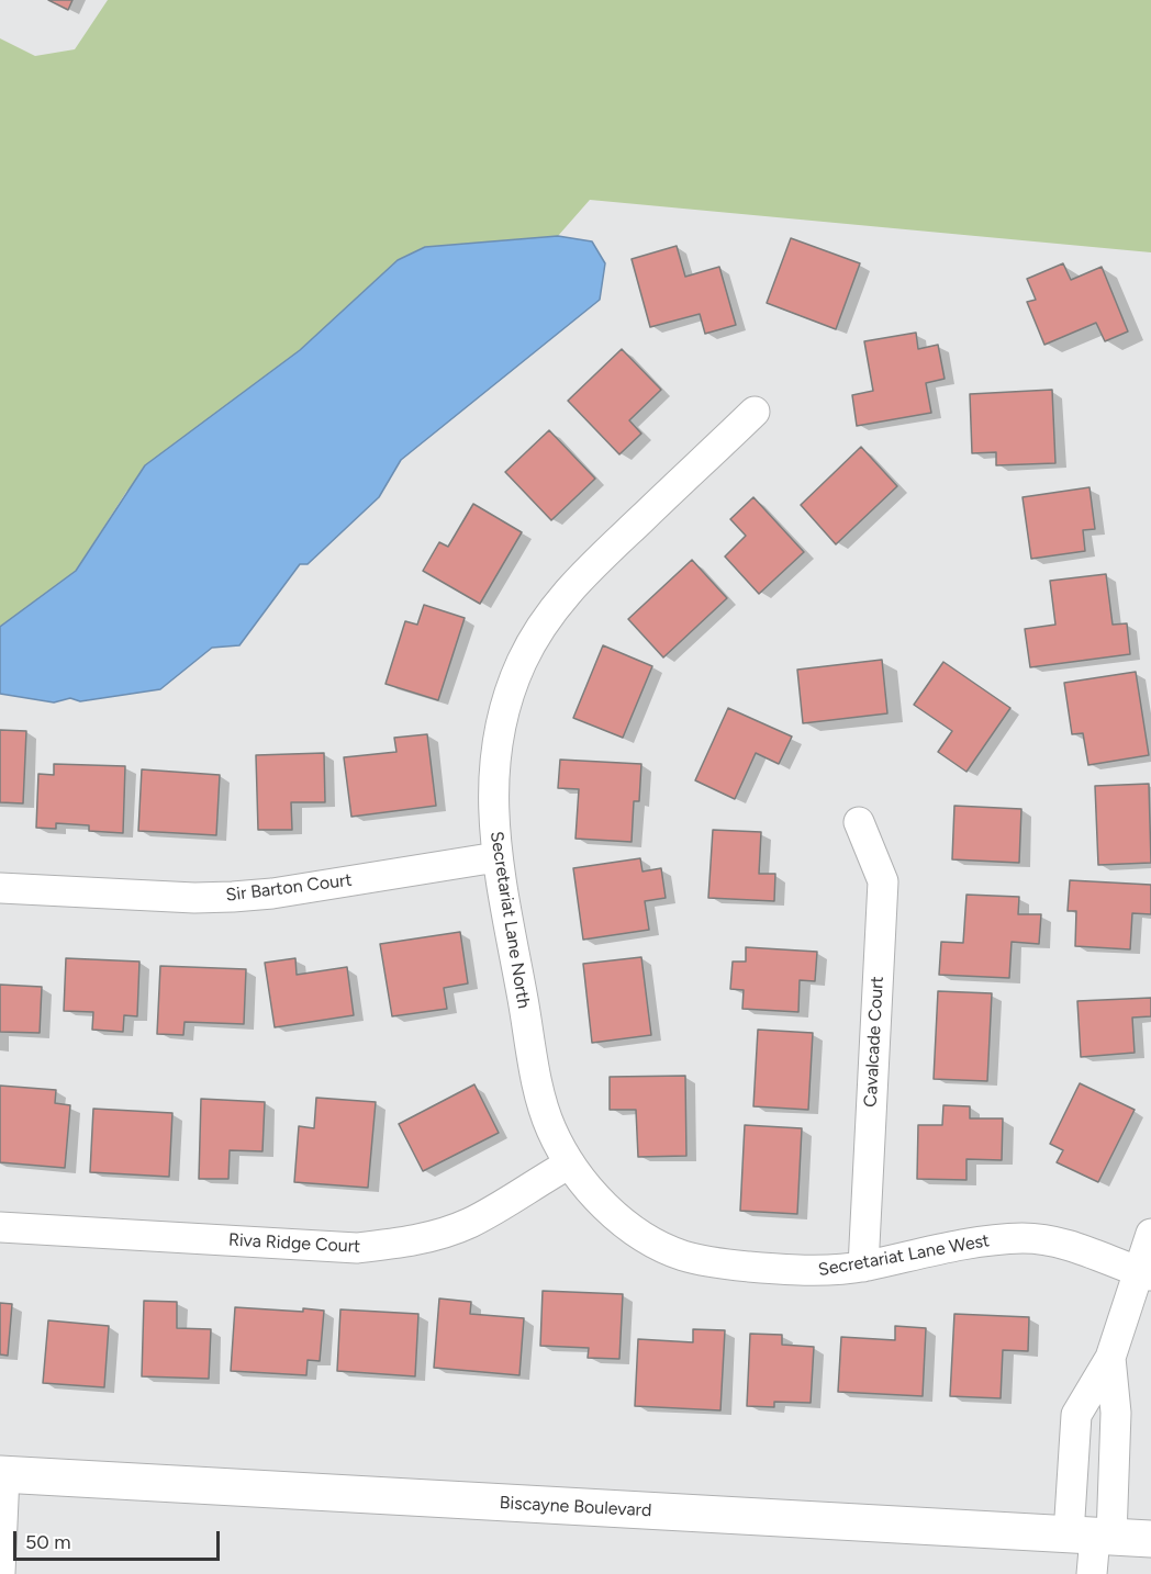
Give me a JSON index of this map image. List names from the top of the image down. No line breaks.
{"streets":{"street":["Sir Barton Court","Secretariat Lane North","Cavalcade Court","Riva Ridge Court","Secretariat Lane West","Biscayne Boulevard"]},"crossings":[["Sir Barton Court","Secretariat Lane North"],["Secretariat Lane North","Riva Ridge Court"],["Secretariat Lane North","Secretariat Lane West"],["Cavalcade Court","Secretariat Lane West"],["Riva Ridge Court","Secretariat Lane West"]],"scale_bar":"50 m"}
